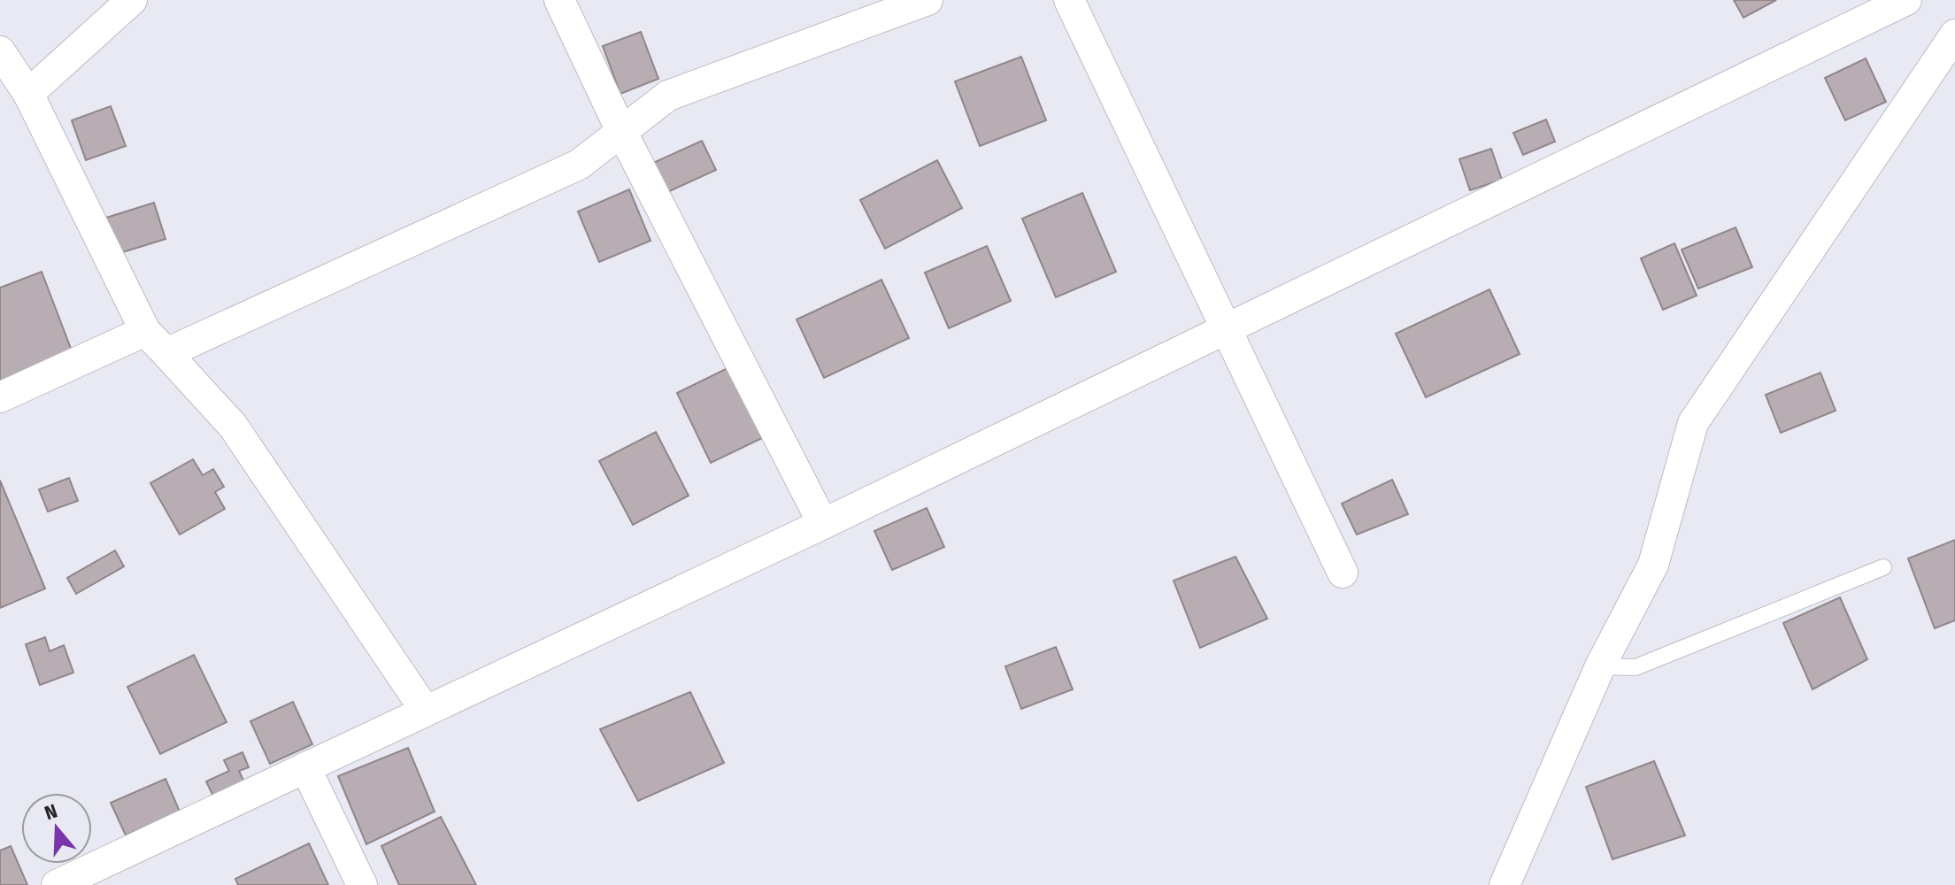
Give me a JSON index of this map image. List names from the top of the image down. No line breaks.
{"north":"top"}
